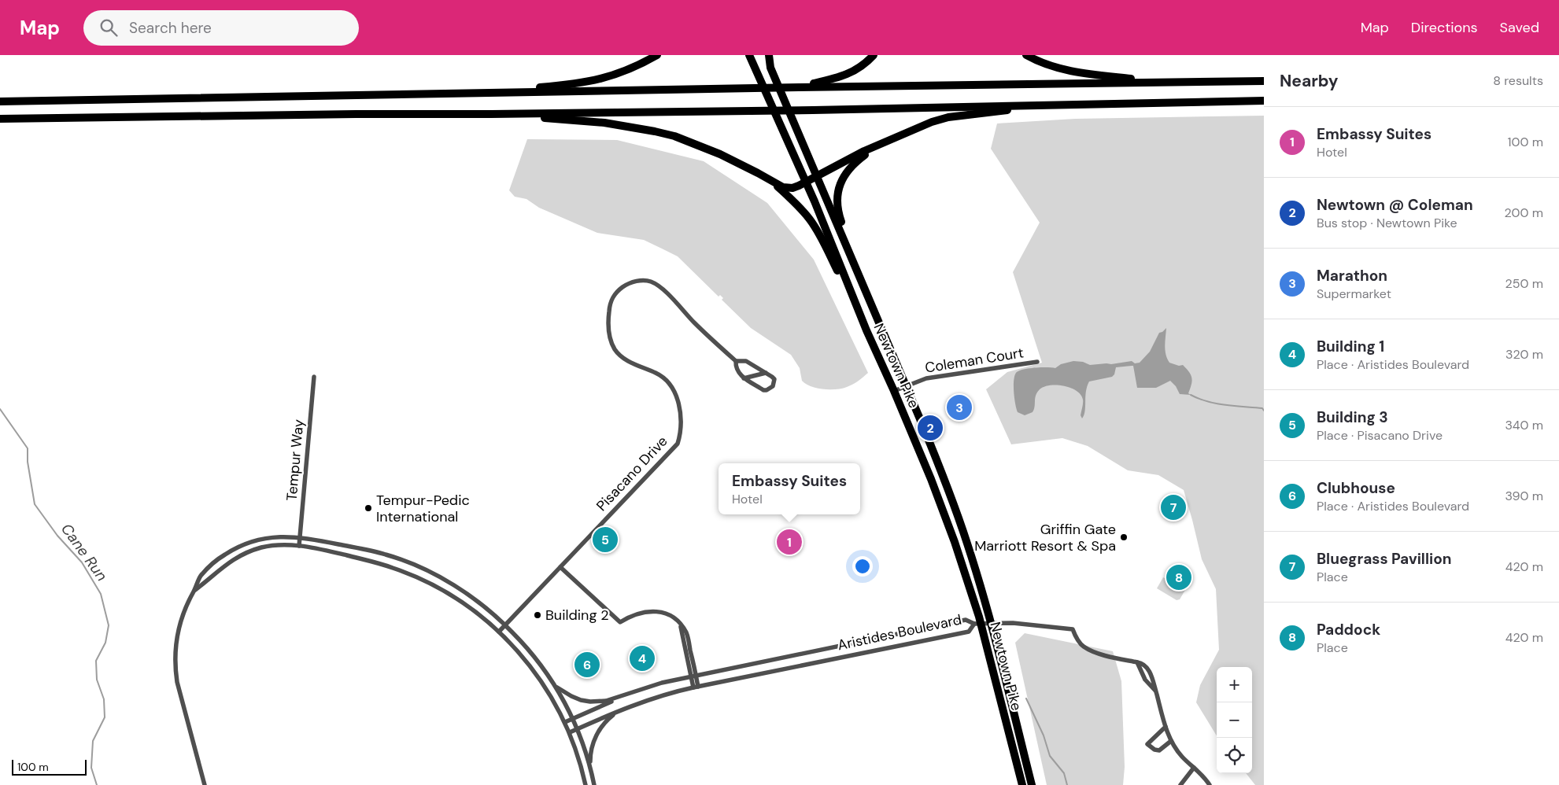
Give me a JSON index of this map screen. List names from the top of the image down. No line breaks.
{"streets":{"highway":["Newtown Pike"],"street":["Coleman Court","Tempur Way","Pisacano Drive","Aristides Boulevard"]},"crossings":[["Coleman Court","Newtown Pike"],["Newtown Pike","Aristides Boulevard"]],"water":["Cane Run"],"places":["Tempur-Pedic International","Griffin Gate Marriott Resort & Spa","Building 2"],"scale_bar":"100 m","page":{"header":"Map","search":"Search here","nav":["Map","Directions","Saved"],"heading":["Nearby","8 results"],"list":[{"mark":"1","name":"Embassy Suites","note":"Hotel","value":"100 m"},{"mark":"2","name":"Newtown @ Coleman","note":"Bus stop · Newtown Pike","value":"200 m"},{"mark":"3","name":"Marathon","note":"Supermarket","value":"250 m"},{"mark":"4","name":"Building 1","note":"Place · Aristides Boulevard","value":"320 m"},{"mark":"5","name":"Building 3","note":"Place · Pisacano Drive","value":"340 m"},{"mark":"6","name":"Clubhouse","note":"Place · Aristides Boulevard","value":"390 m"},{"mark":"7","name":"Bluegrass Pavillion","note":"Place","value":"420 m"},{"mark":"8","name":"Paddock","note":"Place","value":"420 m"}],"pins":["3","2","7","5","1","8","4","6"],"popup":["Embassy Suites","Hotel"],"map_buttons":["+","−"],"scale":"100 m"}}
